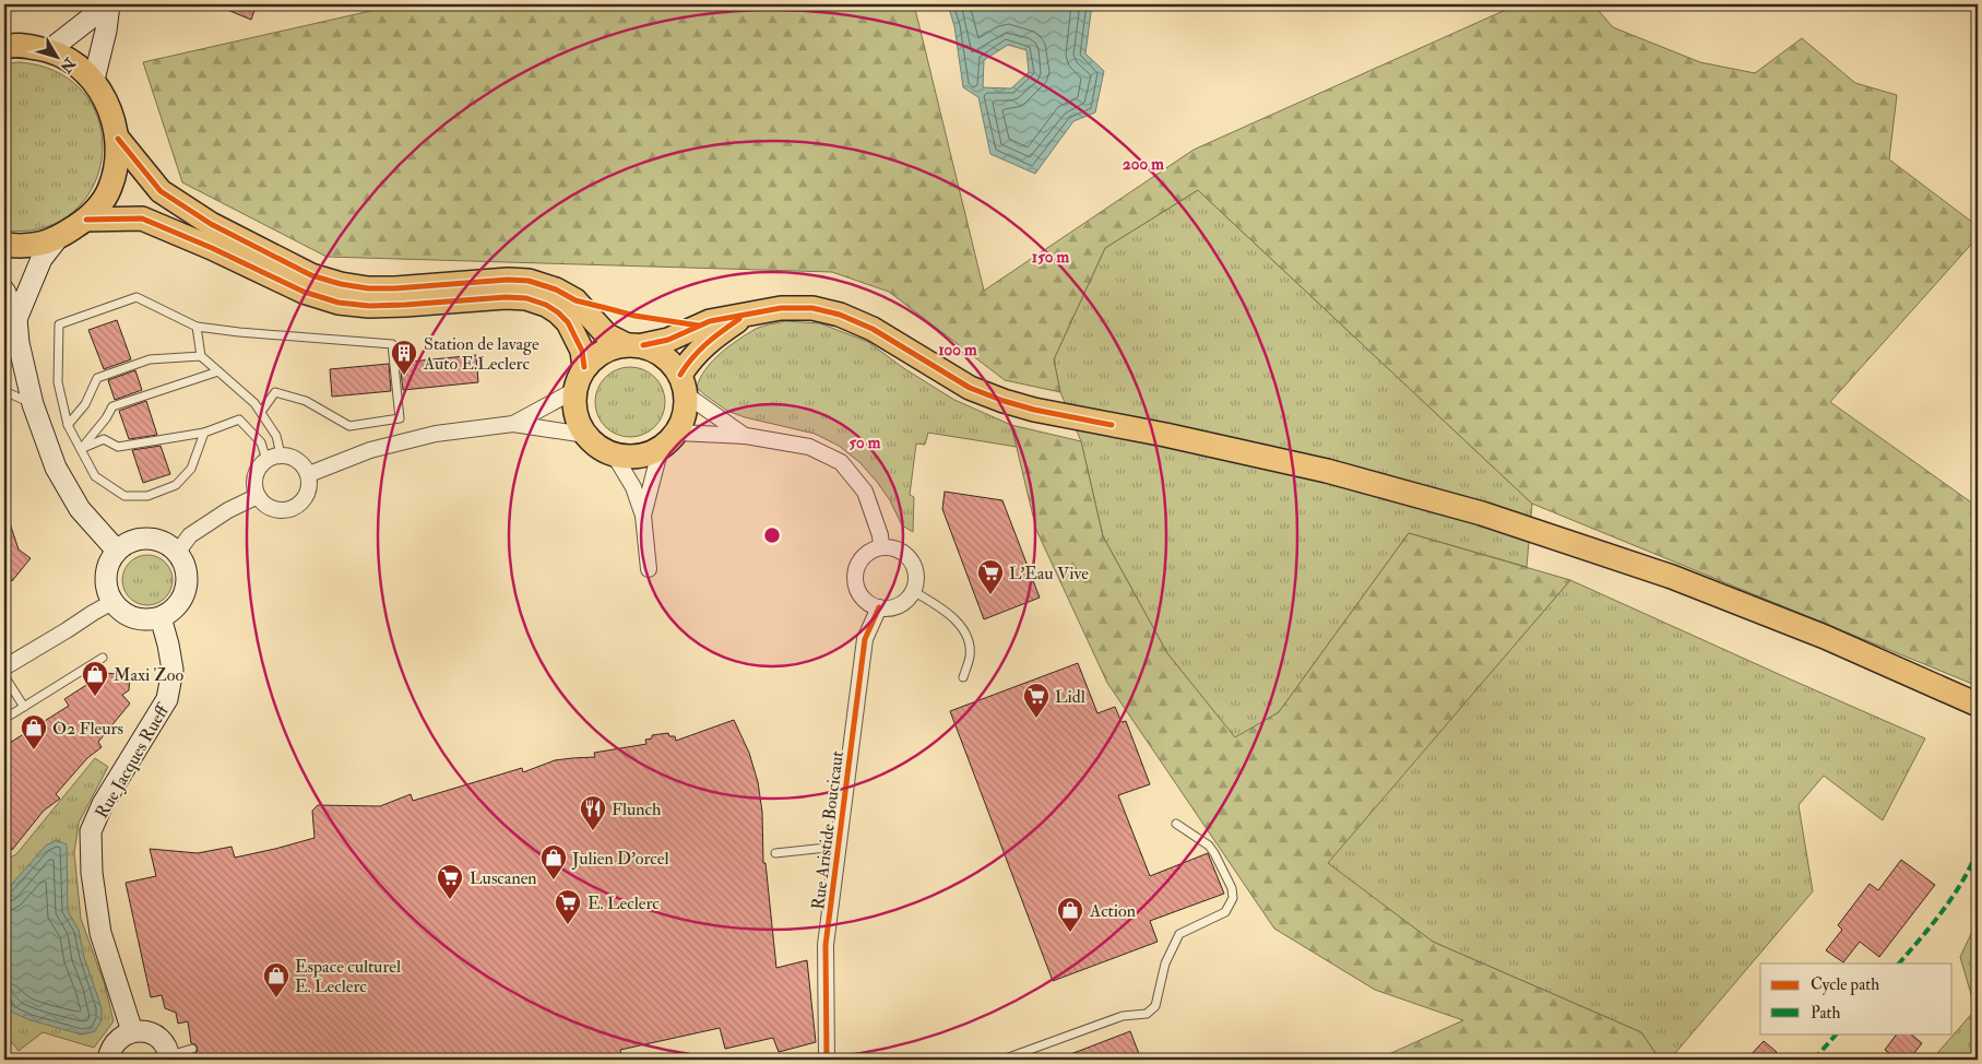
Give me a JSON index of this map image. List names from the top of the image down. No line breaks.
{"streets":{"street":["Rue Jacques Rueff","Rue Aristide Boucicaut"]},"places":{"building":["Station de lavage Auto E.Leclerc"],"supermarket":["L'Eau Vive","Lidl","Luscanen","E. Leclerc"],"shop":["Maxi Zoo","O2 Fleurs","Julien D'orcel","Action","Espace culturel E. Leclerc"],"restaurant":["Flunch"]},"legend":["Cycle path","Path"],"north":"bottom right","rings":["200 m","150 m","100 m","50 m"]}
